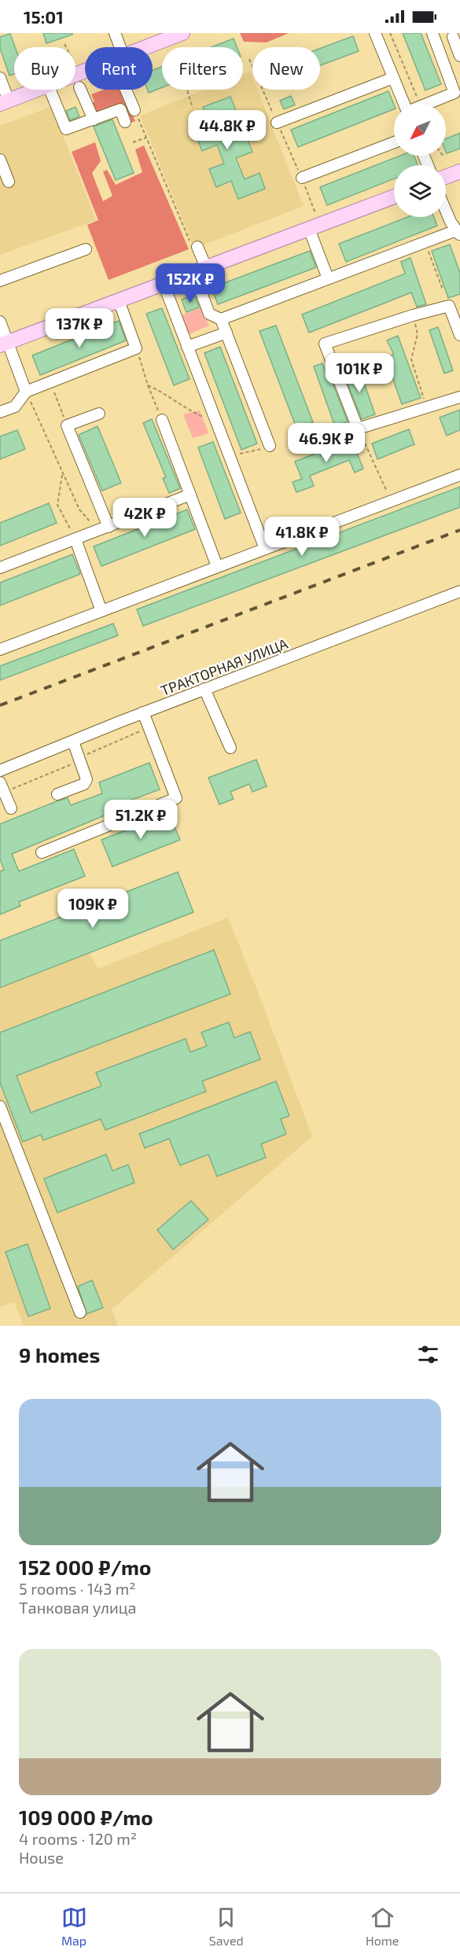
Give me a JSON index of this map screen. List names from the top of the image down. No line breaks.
{"streets":{"street":["ТРАКТОРНАЯ УЛИЦА"]},"north":"bottom left","page":{"status":"15:01","chip":["Buy","Rent","Filters","New"],"price":["44.8K ₽","152K ₽","137K ₽","101K ₽","46.9K ₽","42K ₽","41.8K ₽","51.2K ₽","109K ₽"],"heading":"9 homes","list":[{"name":"152 000 ₽/mo","note":"5 rooms · 143 m² · Танковая улица"},{"name":"109 000 ₽/mo","note":"4 rooms · 120 m² · House"}],"tabs":["Map","Saved","Home"]}}
